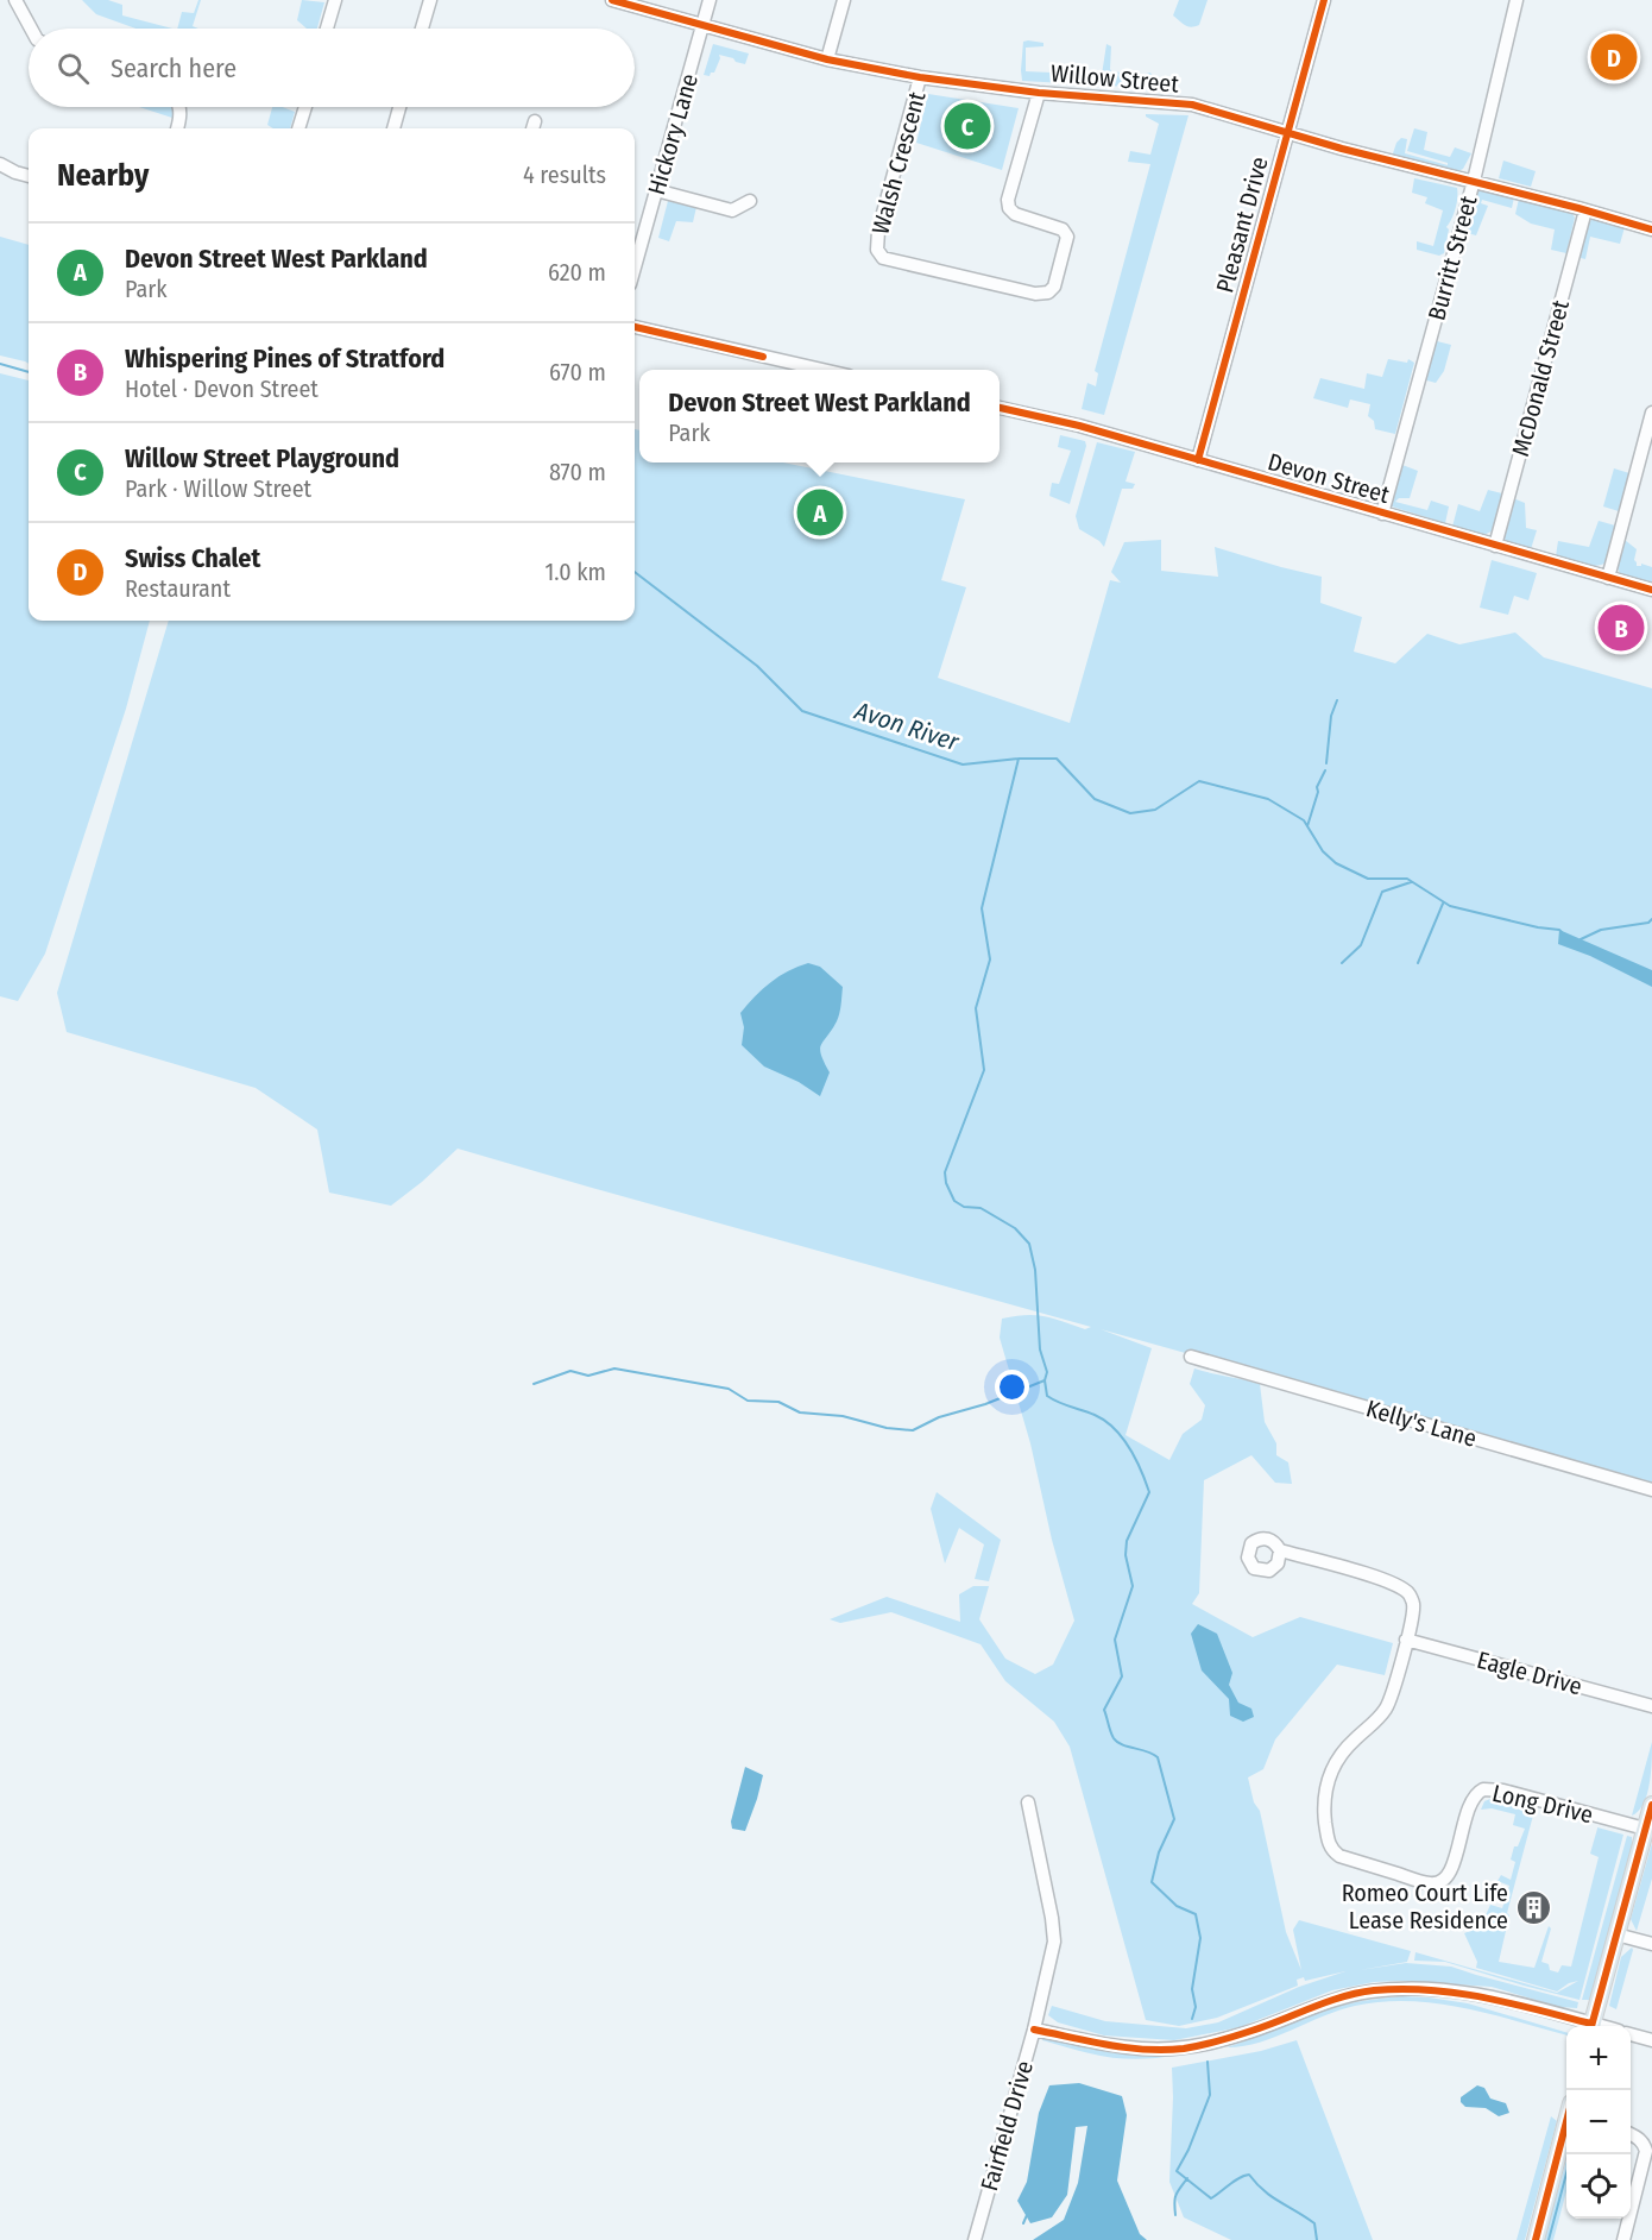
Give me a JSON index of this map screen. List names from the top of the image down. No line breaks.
{"streets":{"street":["Willow Street","Hickory Lane","Walsh Crescent","Pleasant Drive","Burritt Street","McDonald Street","Devon Street","Kelly's Lane","Eagle Drive","Long Drive","Fairfield Drive"]},"crossings":[["Willow Street","Hickory Lane"],["Willow Street","Walsh Crescent"],["Willow Street","Pleasant Drive"],["Willow Street","Burritt Street"],["Willow Street","McDonald Street"],["Pleasant Drive","Devon Street"],["Burritt Street","Devon Street"],["McDonald Street","Devon Street"],["Eagle Drive","Long Drive"]],"water":["Avon River"],"places":{"building":["Romeo Court Life Lease Residence"]},"page":{"search":"Search here","pins":["D","C","A","B"],"heading":["Nearby","4 results"],"list":[{"mark":"A","name":"Devon Street West Parkland","note":"Park","value":"620 m"},{"mark":"B","name":"Whispering Pines of Stratford","note":"Hotel · Devon Street","value":"670 m"},{"mark":"C","name":"Willow Street Playground","note":"Park · Willow Street","value":"870 m"},{"mark":"D","name":"Swiss Chalet","note":"Restaurant","value":"1.0 km"}],"popup":["Devon Street West Parkland","Park"],"map_buttons":["+","−"]}}
